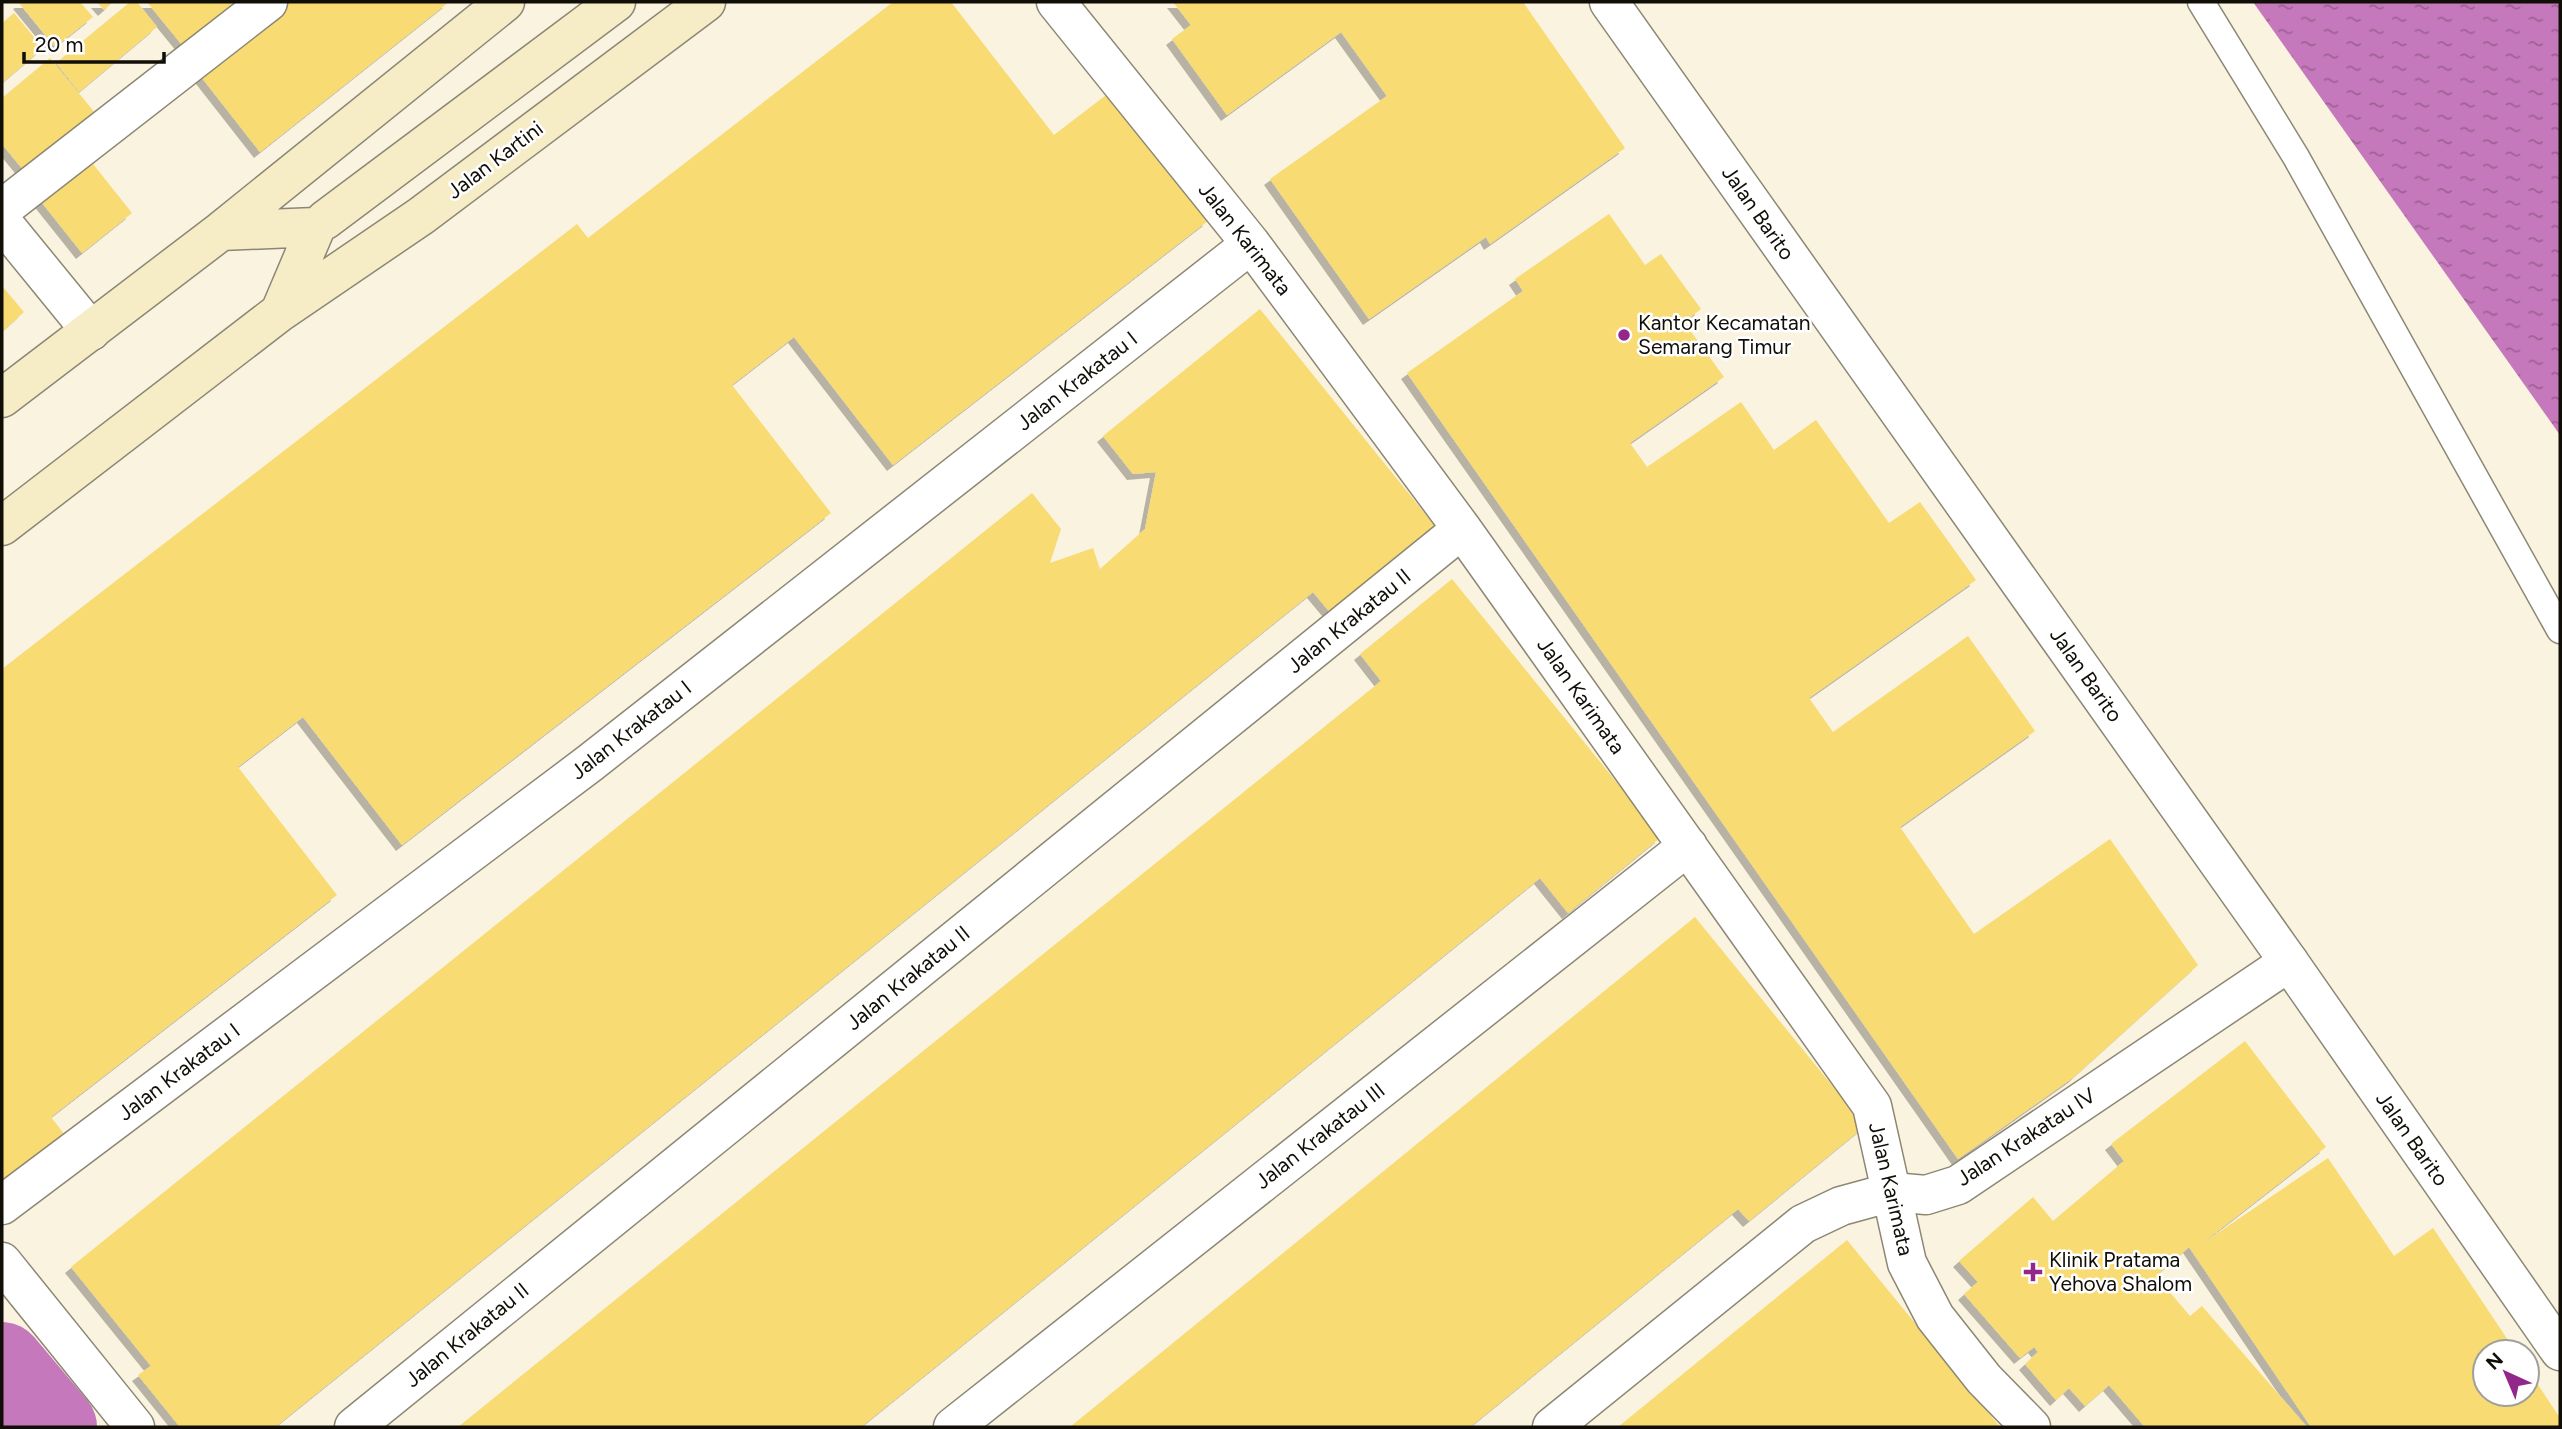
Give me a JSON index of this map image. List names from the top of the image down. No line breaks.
{"streets":{"main road":["Jalan Kartini"],"street":["Jalan Barito","Jalan Karimata","Jalan Krakatau I","Jalan Krakatau II","Jalan Krakatau III","Jalan Krakatau IV"]},"crossings":[["Jalan Barito","Jalan Krakatau IV"],["Jalan Karimata","Jalan Krakatau I"],["Jalan Karimata","Jalan Krakatau II"],["Jalan Karimata","Jalan Krakatau III"],["Jalan Karimata","Jalan Krakatau IV"]],"places":{"other":["Kantor Kecamatan Semarang Timur"],"health":["Klinik Pratama Yehova Shalom"]},"scale_bar":"20 m","north":"top left"}
